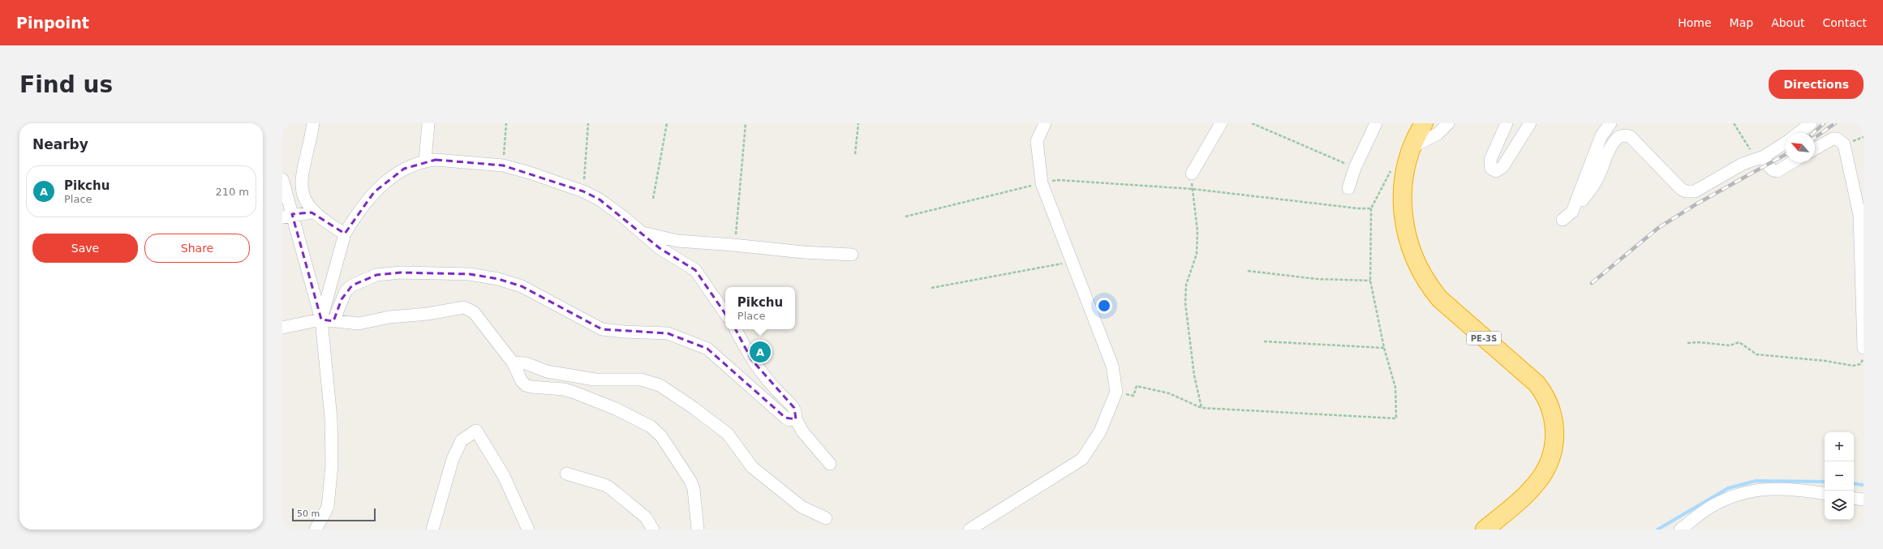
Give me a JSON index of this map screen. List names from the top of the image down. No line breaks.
{"streets":{"highway":["PE-3S"]},"scale_bar":"50 m","north":"top left","page":{"header":"Pinpoint","nav":["Home","Map","About","Contact"],"buttons":["Directions",["Save","Share"]],"title":"Find us","heading":"Nearby","list":[{"mark":"A","name":"Pikchu","note":"Place","value":"210 m"}],"popup":["Pikchu","Place"],"pins":"A","map_buttons":["+","−"],"scale":"50 m"}}
